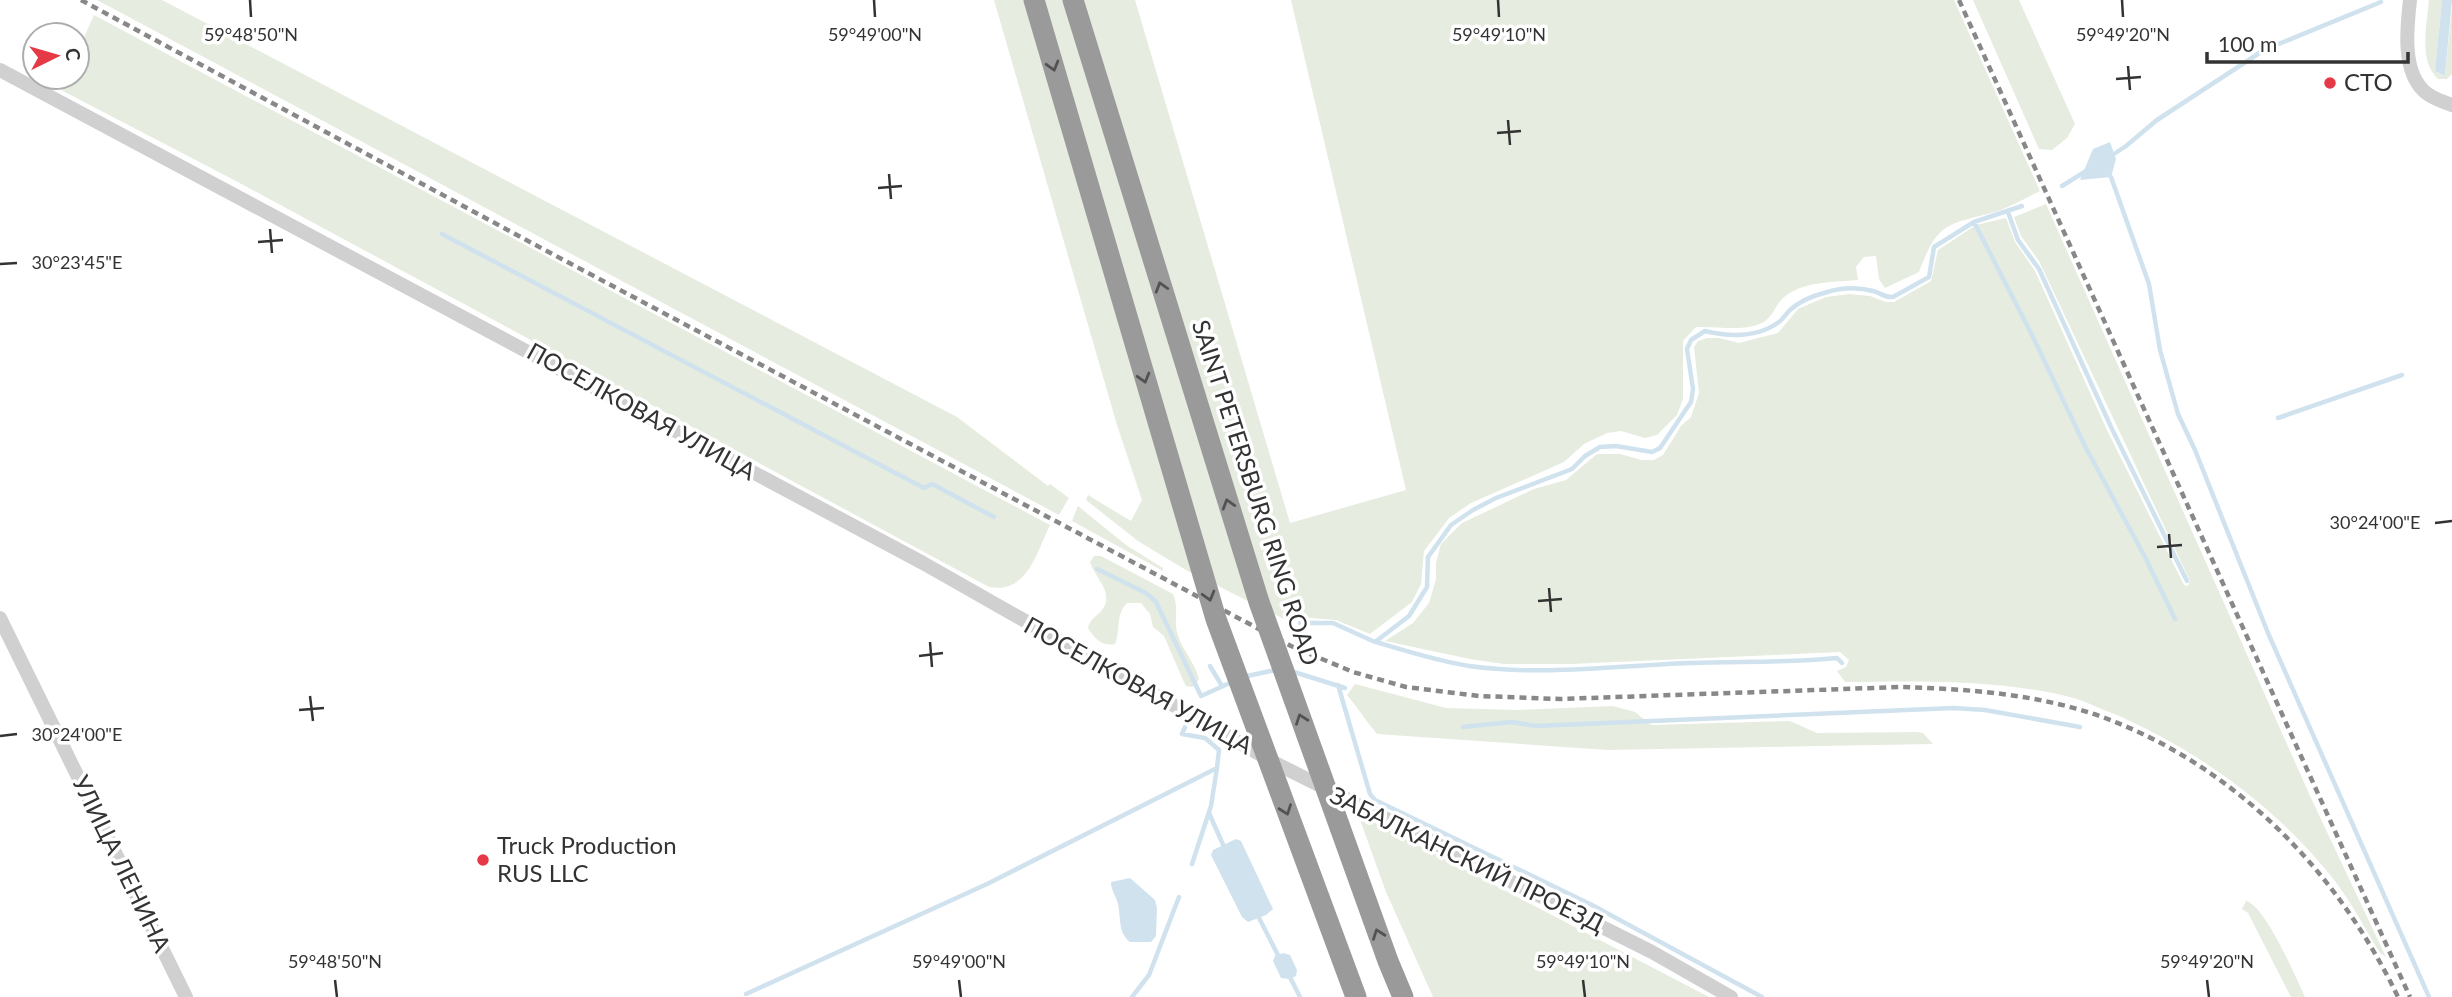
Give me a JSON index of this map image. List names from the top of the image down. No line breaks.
{"streets":{"highway":["SAINT PETERSBURG RING ROAD"],"street":["ПОСЕЛКОВАЯ УЛИЦА","ЗАБАЛКАНСКИЙ ПРОЕЗД","УЛИЦА ЛЕНИНА"]},"crossings":[["ПОСЕЛКОВАЯ УЛИЦА","ЗАБАЛКАНСКИЙ ПРОЕЗД"]],"places":["СТО","Truck Production RUS LLC"],"scale_bar":"100 m","north":"right","coordinates":["59°48'50\"N","59°49'00\"N","59°49'10\"N","59°49'20\"N","30°23'45\"E","30°24'00\"E"]}
